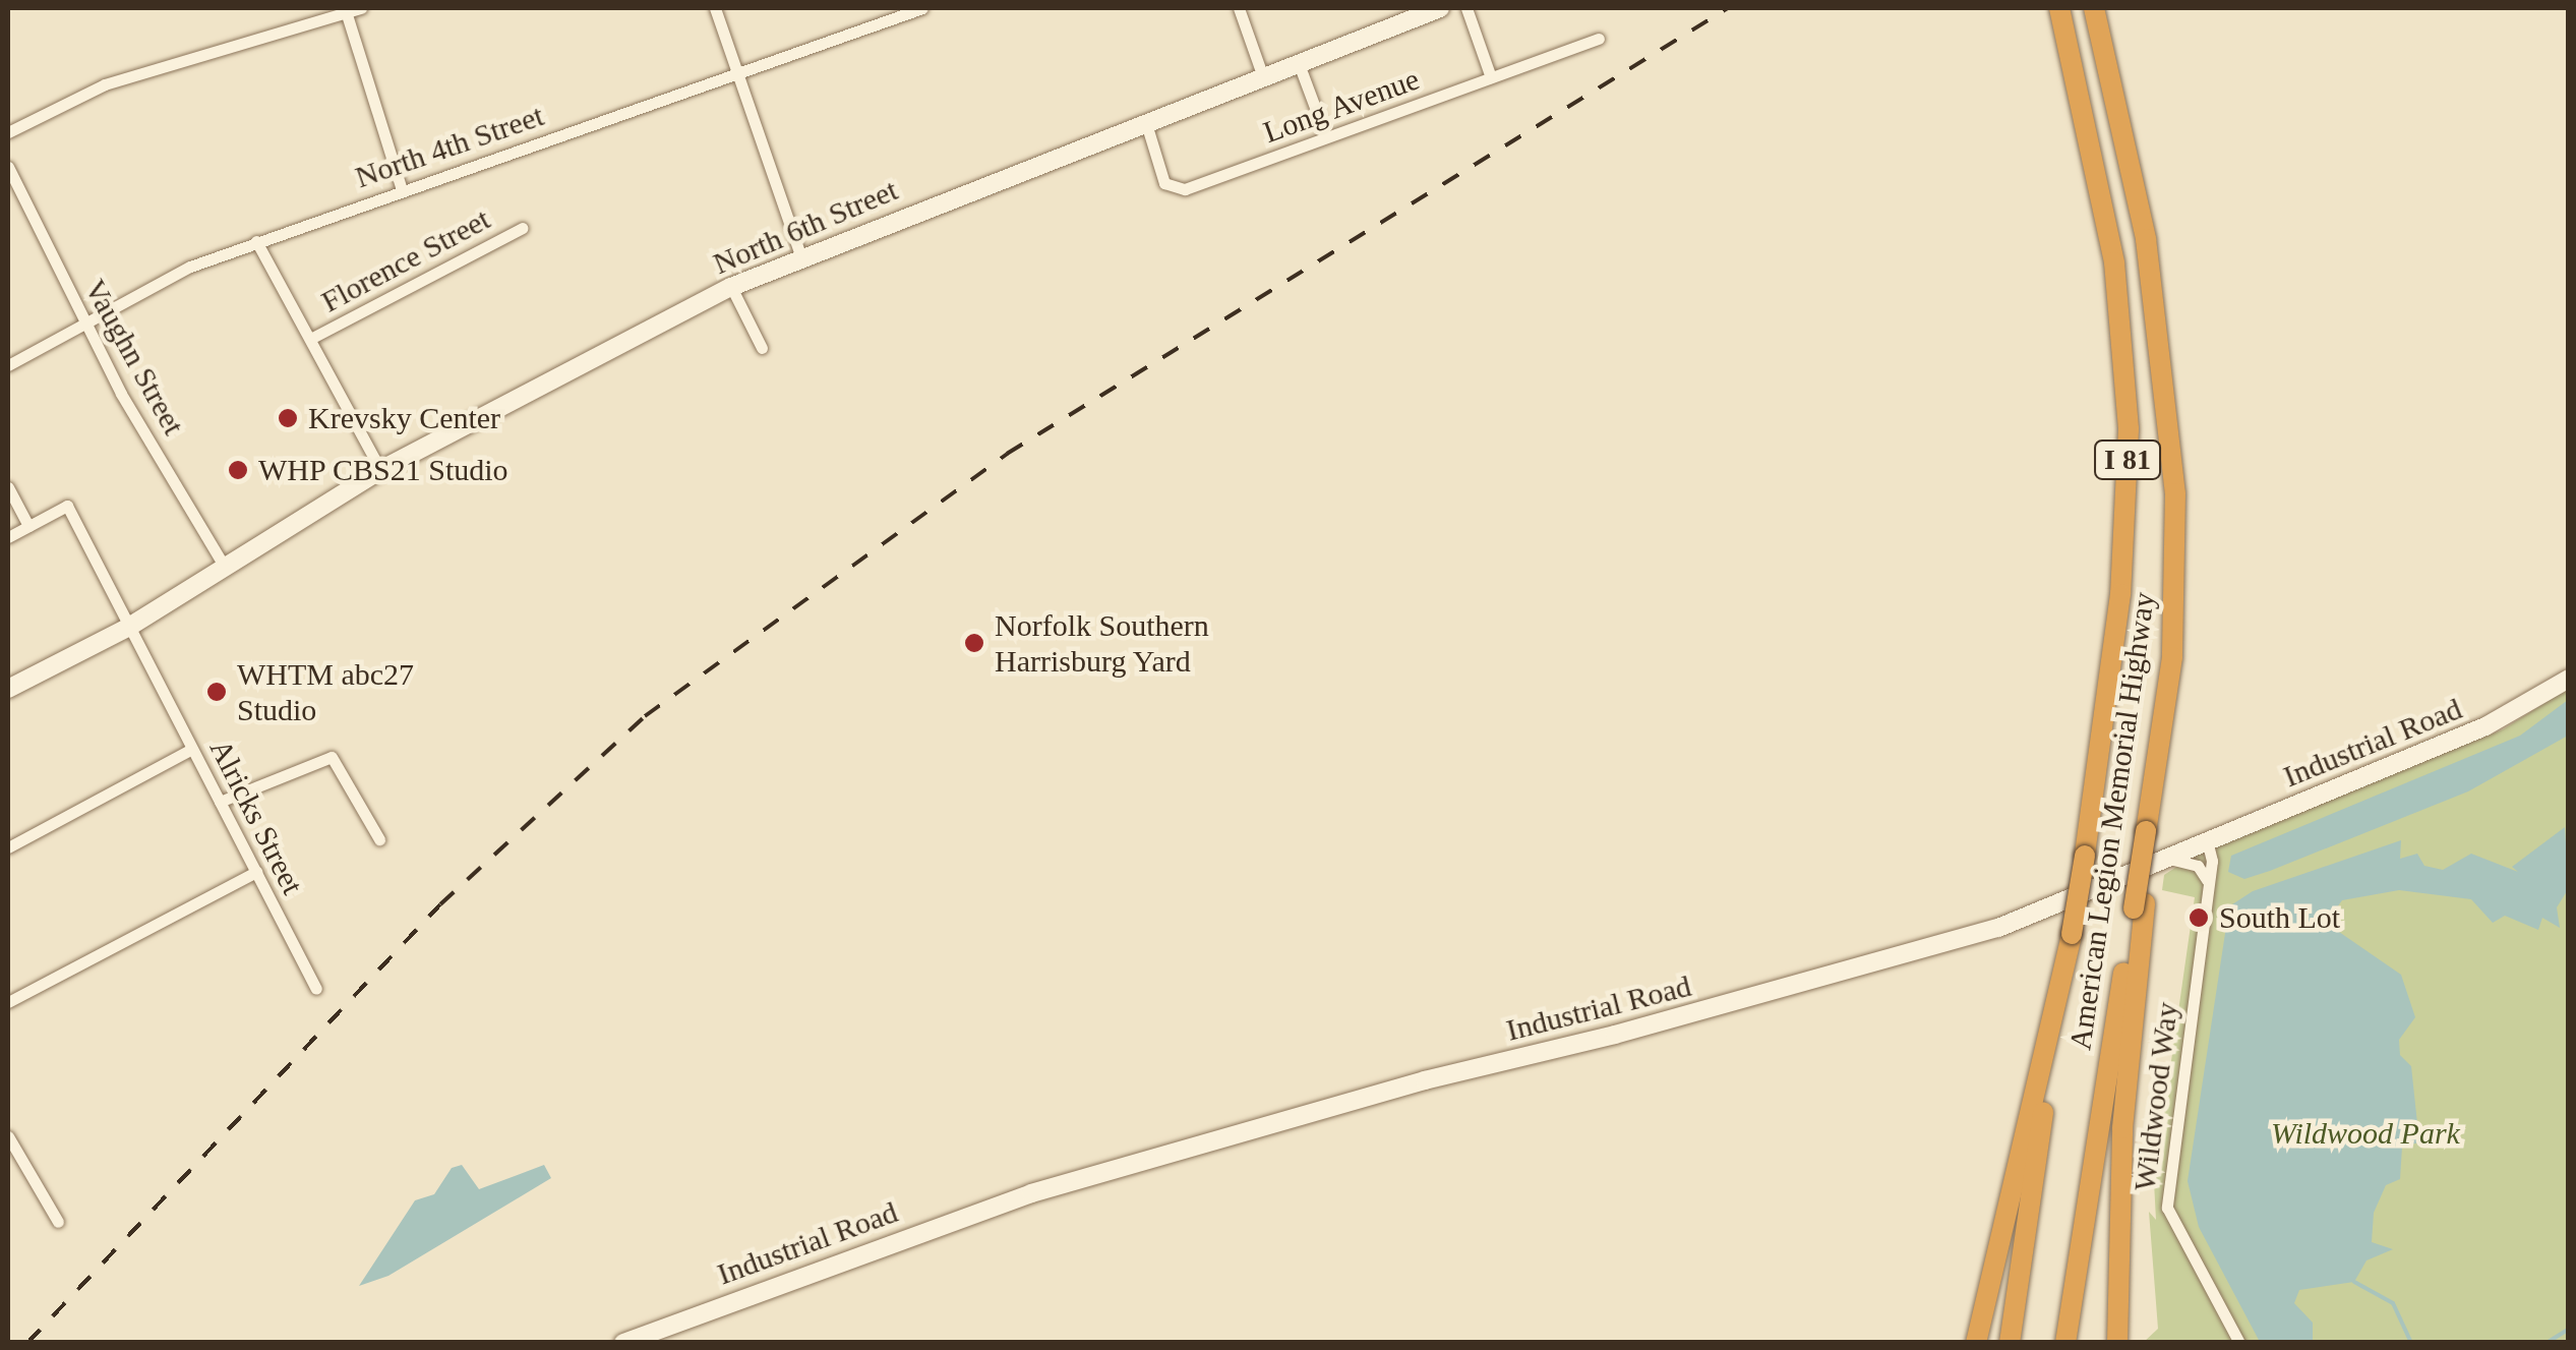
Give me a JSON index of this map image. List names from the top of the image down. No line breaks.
{"streets":{"highway":["I 81","American Legion Memorial Highway"],"street":["Long Avenue","North 4th Street","North 6th Street","Florence Street","Vaughn Street","Industrial Road","Alricks Street","Wildwood Way"]},"crossings":[["Long Avenue","North 6th Street"],["North 4th Street","Vaughn Street"],["North 6th Street","Vaughn Street"],["North 6th Street","Alricks Street"],["Industrial Road","Wildwood Way"]],"parks":["Wildwood Park"],"places":["Krevsky Center","WHP CBS21 Studio","Norfolk Southern Harrisburg Yard","WHTM abc27 Studio","South Lot"]}
